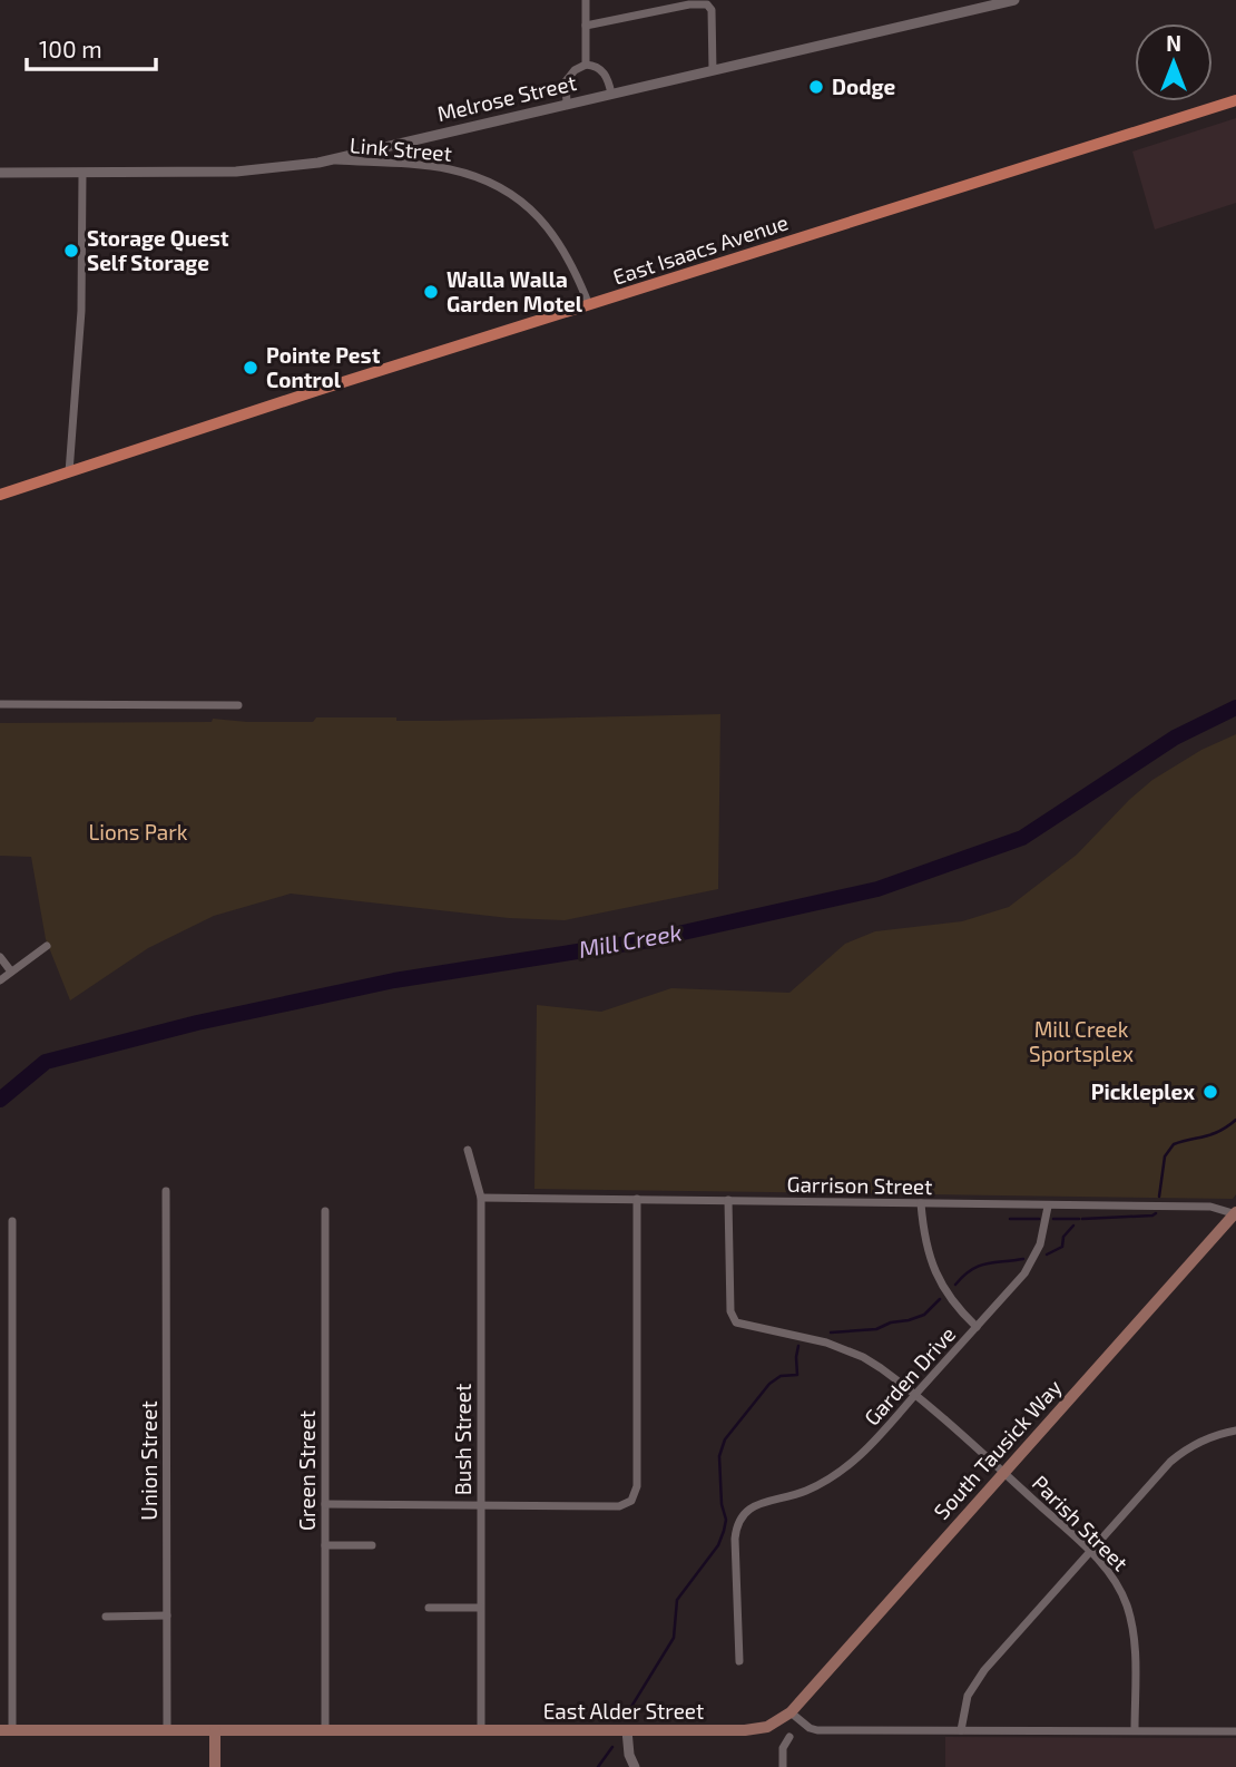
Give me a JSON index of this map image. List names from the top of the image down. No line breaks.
{"streets":{"main road":["East Isaacs Avenue","South Tausick Way","East Alder Street"],"street":["Melrose Street","Link Street","Garrison Street","Garden Drive","Bush Street","Union Street","Green Street","Parish Street"]},"crossings":[["Melrose Street","Link Street"],["Link Street","East Isaacs Avenue"],["Garrison Street","Garden Drive"],["Garrison Street","Bush Street"],["Garrison Street","South Tausick Way"],["Garrison Street","Parish Street"],["Garden Drive","Parish Street"],["Bush Street","East Alder Street"],["South Tausick Way","Parish Street"],["South Tausick Way","East Alder Street"],["Union Street","East Alder Street"],["Green Street","East Alder Street"]],"water":["Mill Creek"],"parks":["Lions Park","Mill Creek Sportsplex"],"places":["Dodge","Storage Quest Self Storage","Walla Walla Garden Motel","Pointe Pest Control","Pickleplex"],"scale_bar":"100 m","north":"top"}
